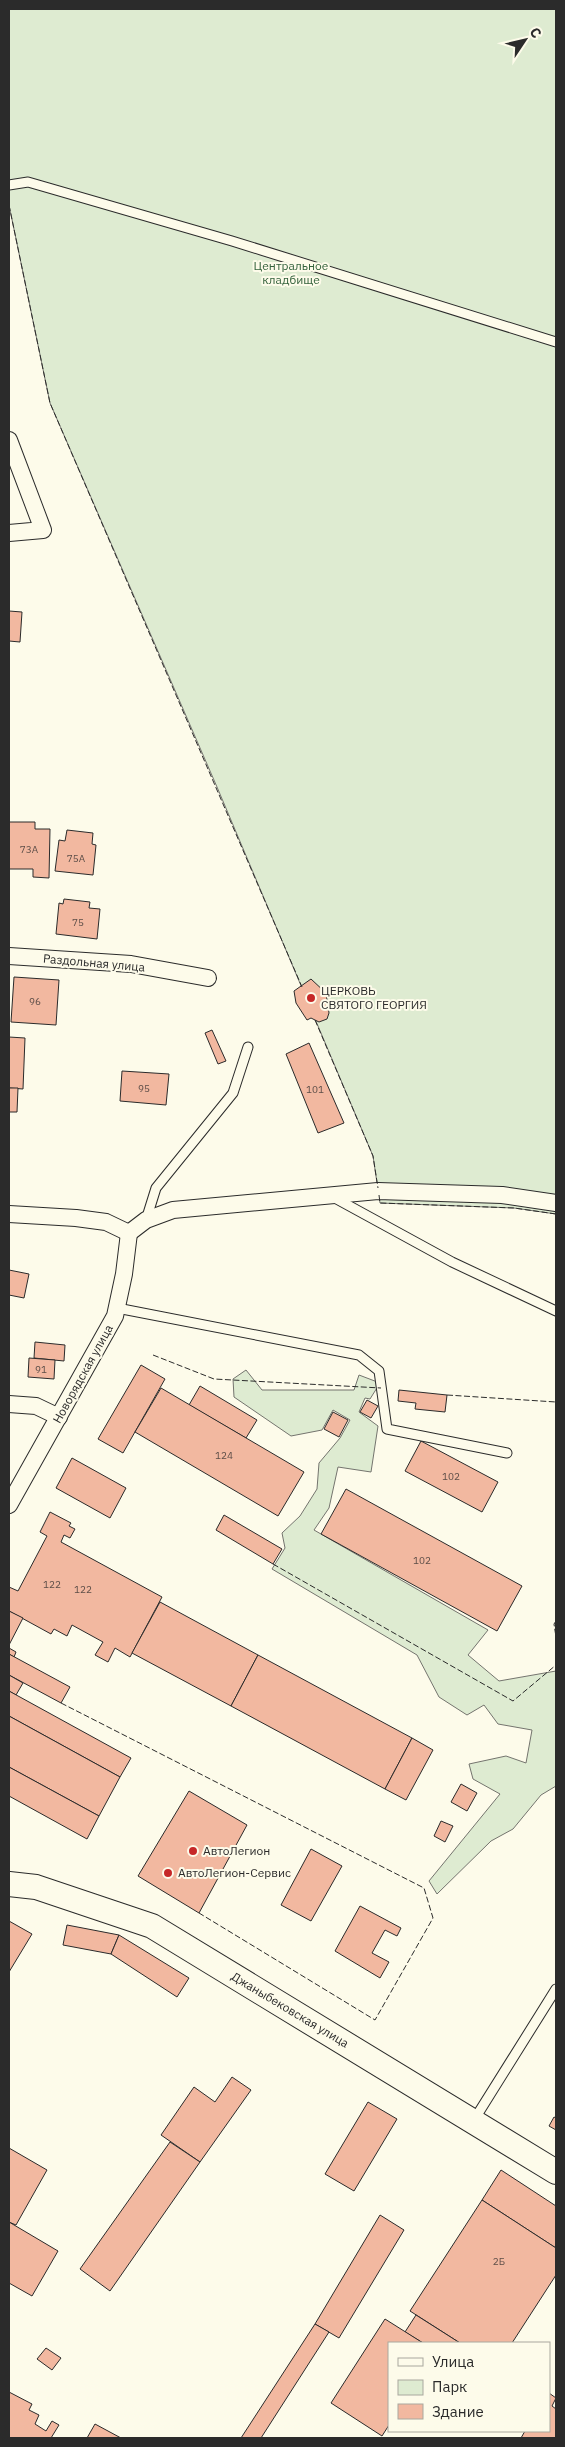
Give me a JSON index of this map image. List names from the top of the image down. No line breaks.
{"streets":{"main road":["Джаныбековская улица"],"street":["Раздольная улица","Новорядская улица"]},"parks":["Центральное кладбище"],"places":["ЦЕРКОВЬ СВЯТОГО ГЕОРГИЯ","АвтоЛегион","АвтоЛегион-Сервис"],"house_numbers":["73А","75А","75","96","95","101","91","124","102","102","122","122","2Б"],"legend":["Улица","Парк","Здание"],"north":"top right"}
